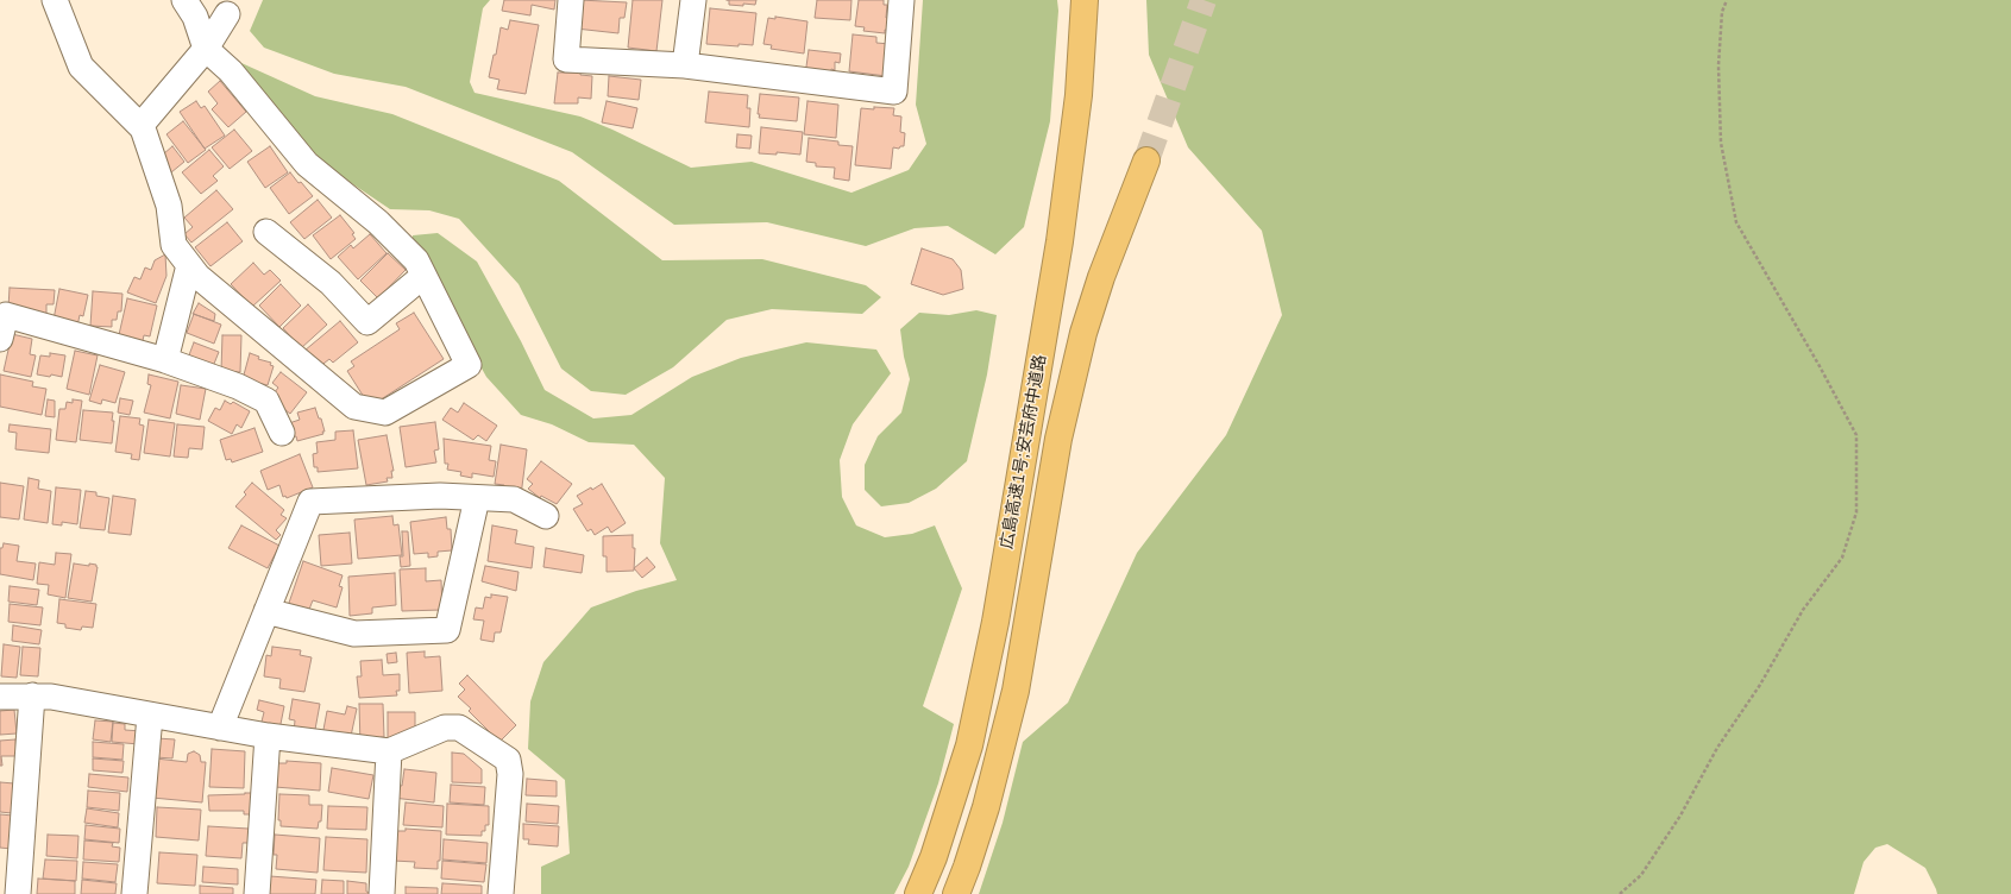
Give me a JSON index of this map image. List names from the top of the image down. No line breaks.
{"streets":{"highway":["広島高速1号;安芸府中道路"]}}
